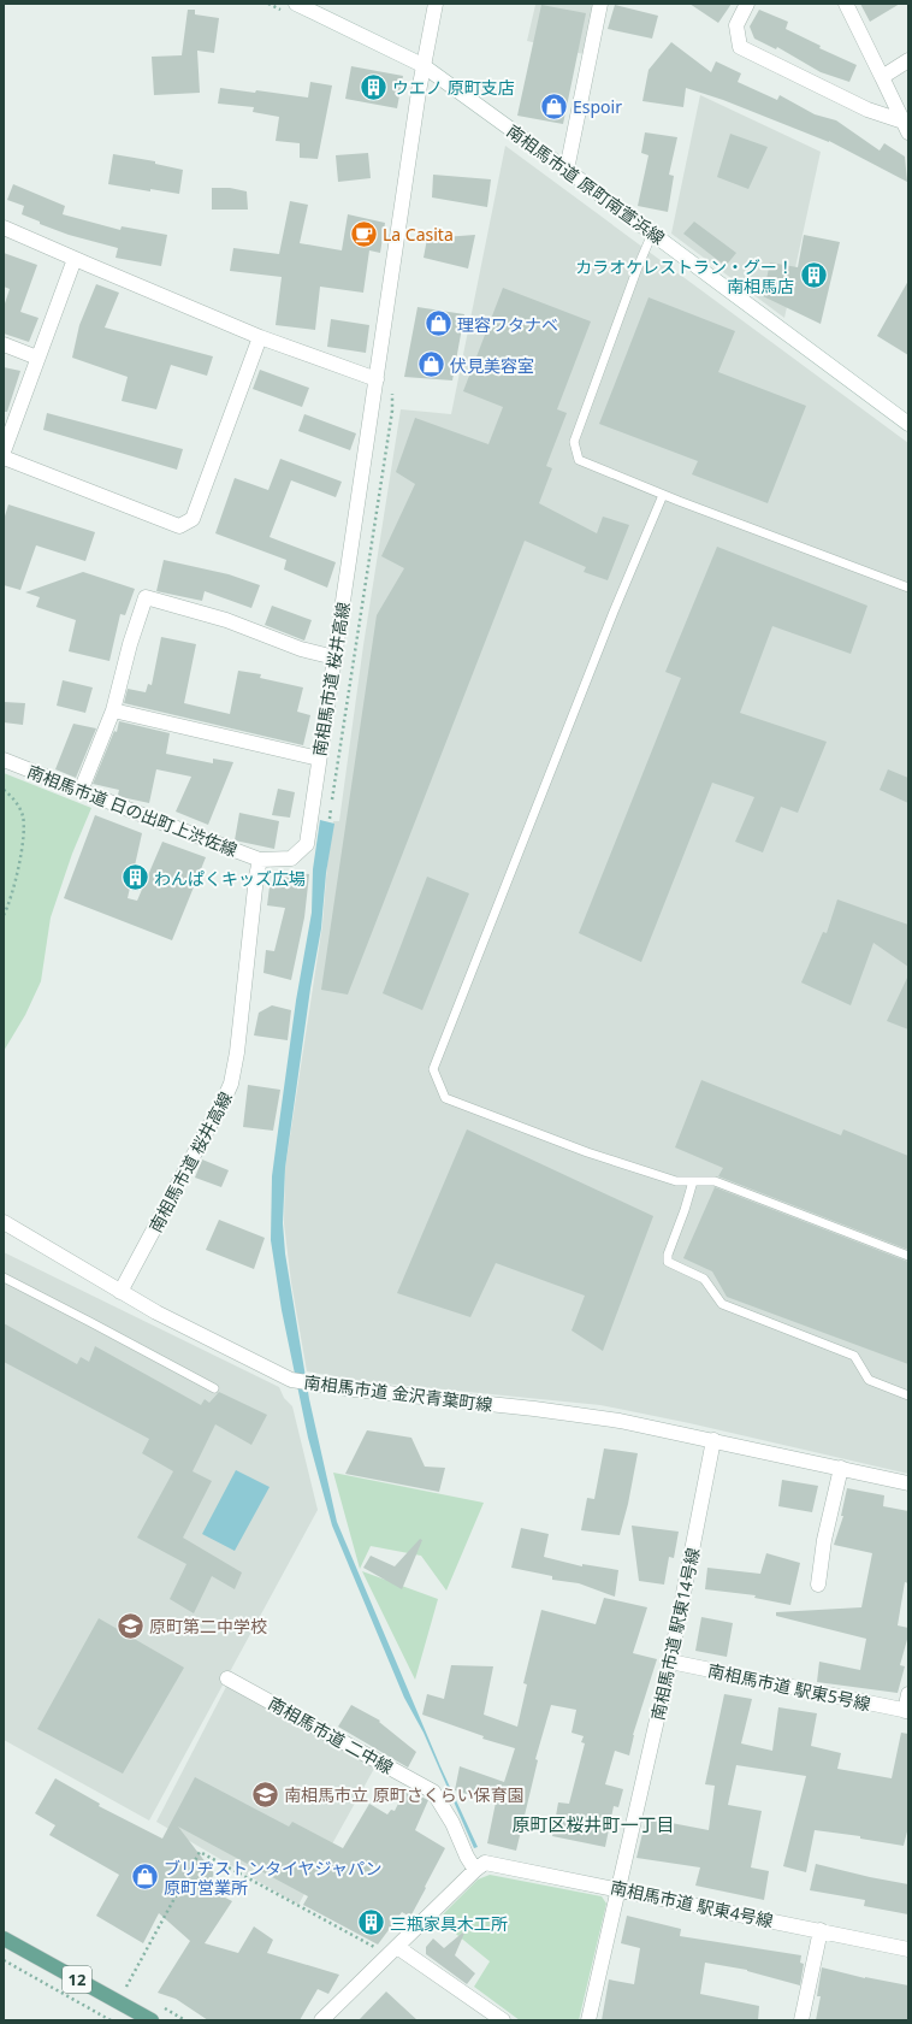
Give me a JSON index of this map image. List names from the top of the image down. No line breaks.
{"streets":{"main road":["12"],"street":["南相馬市道 原町南萱浜線","南相馬市道 桜井高線","南相馬市道 日の出町上渋佐線","南相馬市道 金沢青葉町線","南相馬市道 駅東14号線","南相馬市道 駅東5号線","南相馬市道 二中線","南相馬市道 駅東4号線"]},"crossings":[["南相馬市道 原町南萱浜線","南相馬市道 桜井高線"],["南相馬市道 桜井高線","南相馬市道 日の出町上渋佐線"],["南相馬市道 桜井高線","南相馬市道 金沢青葉町線"],["南相馬市道 金沢青葉町線","南相馬市道 駅東14号線"],["南相馬市道 駅東14号線","南相馬市道 駅東5号線"],["南相馬市道 駅東14号線","南相馬市道 駅東4号線"],["南相馬市道 二中線","南相馬市道 駅東4号線"]],"districts":["原町区桜井町一丁目"],"places":{"building":["ウエノ 原町支店","カラオケレストラン・グー！ 南相馬店","わんぱくキッズ広場","三瓶家具木工所"],"shop":["Espoir","理容ワタナベ","伏見美容室","ブリヂストンタイヤジャパン 原町営業所"],"cafe":["La Casita"],"school or university":["原町第二中学校","南相馬市立 原町さくらい保育園"]}}
